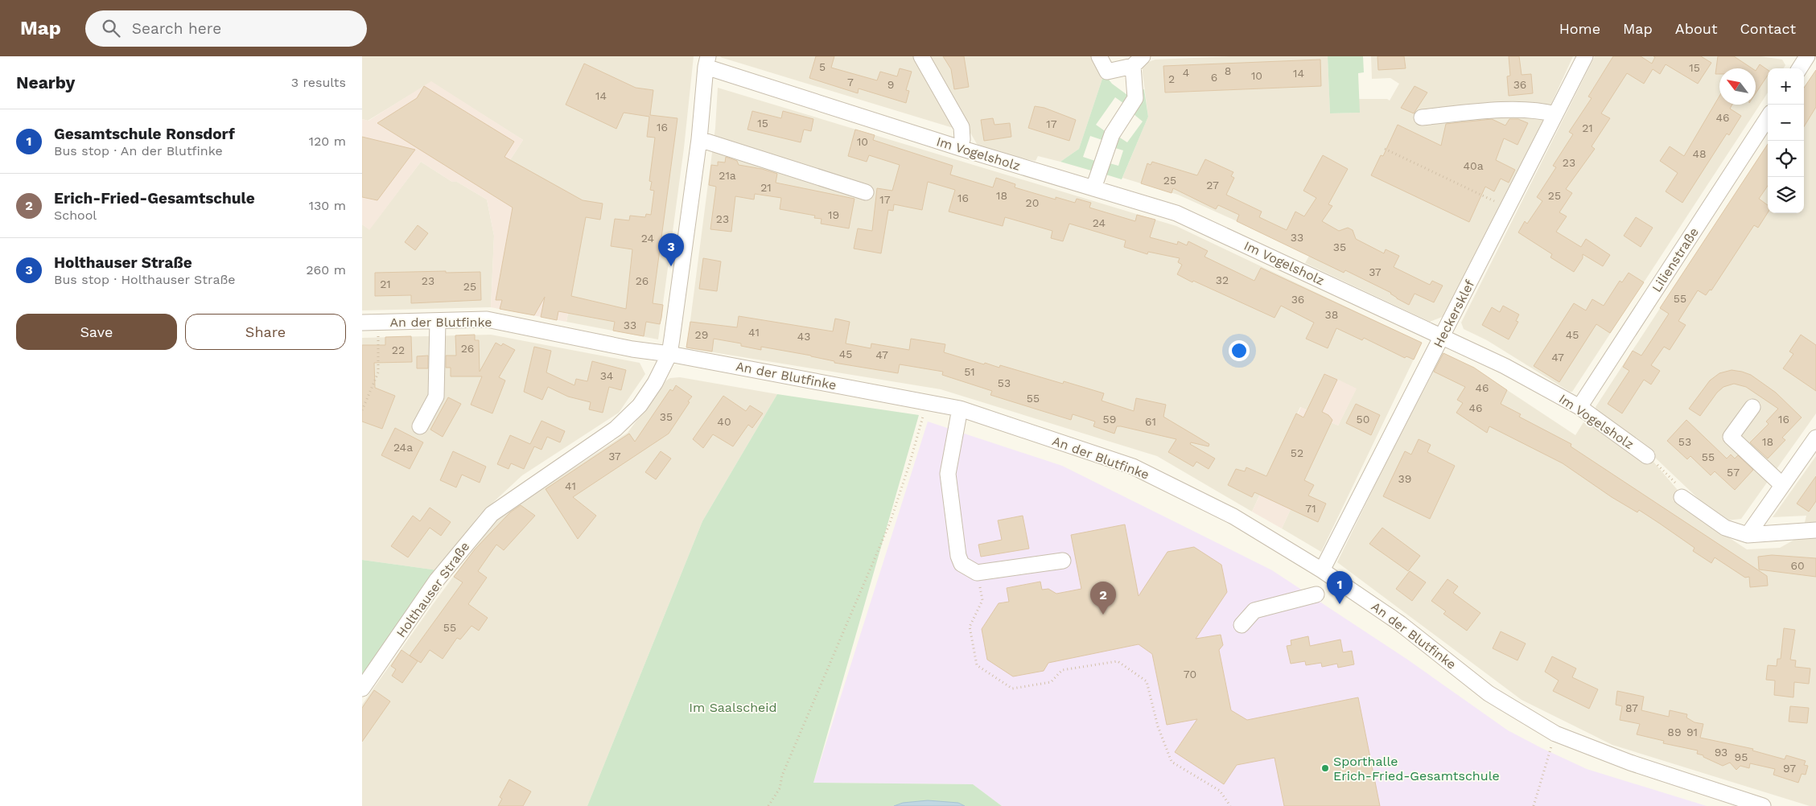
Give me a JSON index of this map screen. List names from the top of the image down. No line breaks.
{"streets":{"street":["Im Vogelsholz","Lilienstraße","Heckersklef","An der Blutfinke","Holthauser Straße"]},"crossings":[["Im Vogelsholz","Lilienstraße"],["Im Vogelsholz","Heckersklef"],["Im Vogelsholz","Holthauser Straße"],["Heckersklef","An der Blutfinke"],["An der Blutfinke","Holthauser Straße"]],"parks":["Im Saalscheid"],"places":["Sporthalle Erich-Fried-Gesamtschule"],"house_numbers":["5","15","8","4","14","10","6","2","7","9","36","14","46","15","17","16","21","10","48","23","40a","21a","25","27","21","18","25","16","17","20","19","23","24","33","24","35","37","32","23","26","21","25","55","36","38","33","41","29","45","43","26","22","45","47","47","51","34","53","46","55","46","35","59","50","16","40","61","53","18","24a","52","37","55","57","39","41","71","60","55","70","87","89","91","93","95","97"],"north":"top left","page":{"header":"Map","search":"Search here","nav":["Home","Map","About","Contact"],"heading":["Nearby","3 results"],"map_buttons":["+","−"],"list":[{"mark":"1","name":"Gesamtschule Ronsdorf","note":"Bus stop · An der Blutfinke","value":"120 m"},{"mark":"2","name":"Erich-Fried-Gesamtschule","note":"School","value":"130 m"},{"mark":"3","name":"Holthauser Straße","note":"Bus stop · Holthauser Straße","value":"260 m"}],"pins":["3","1","2"],"buttons":["Save","Share"]}}
